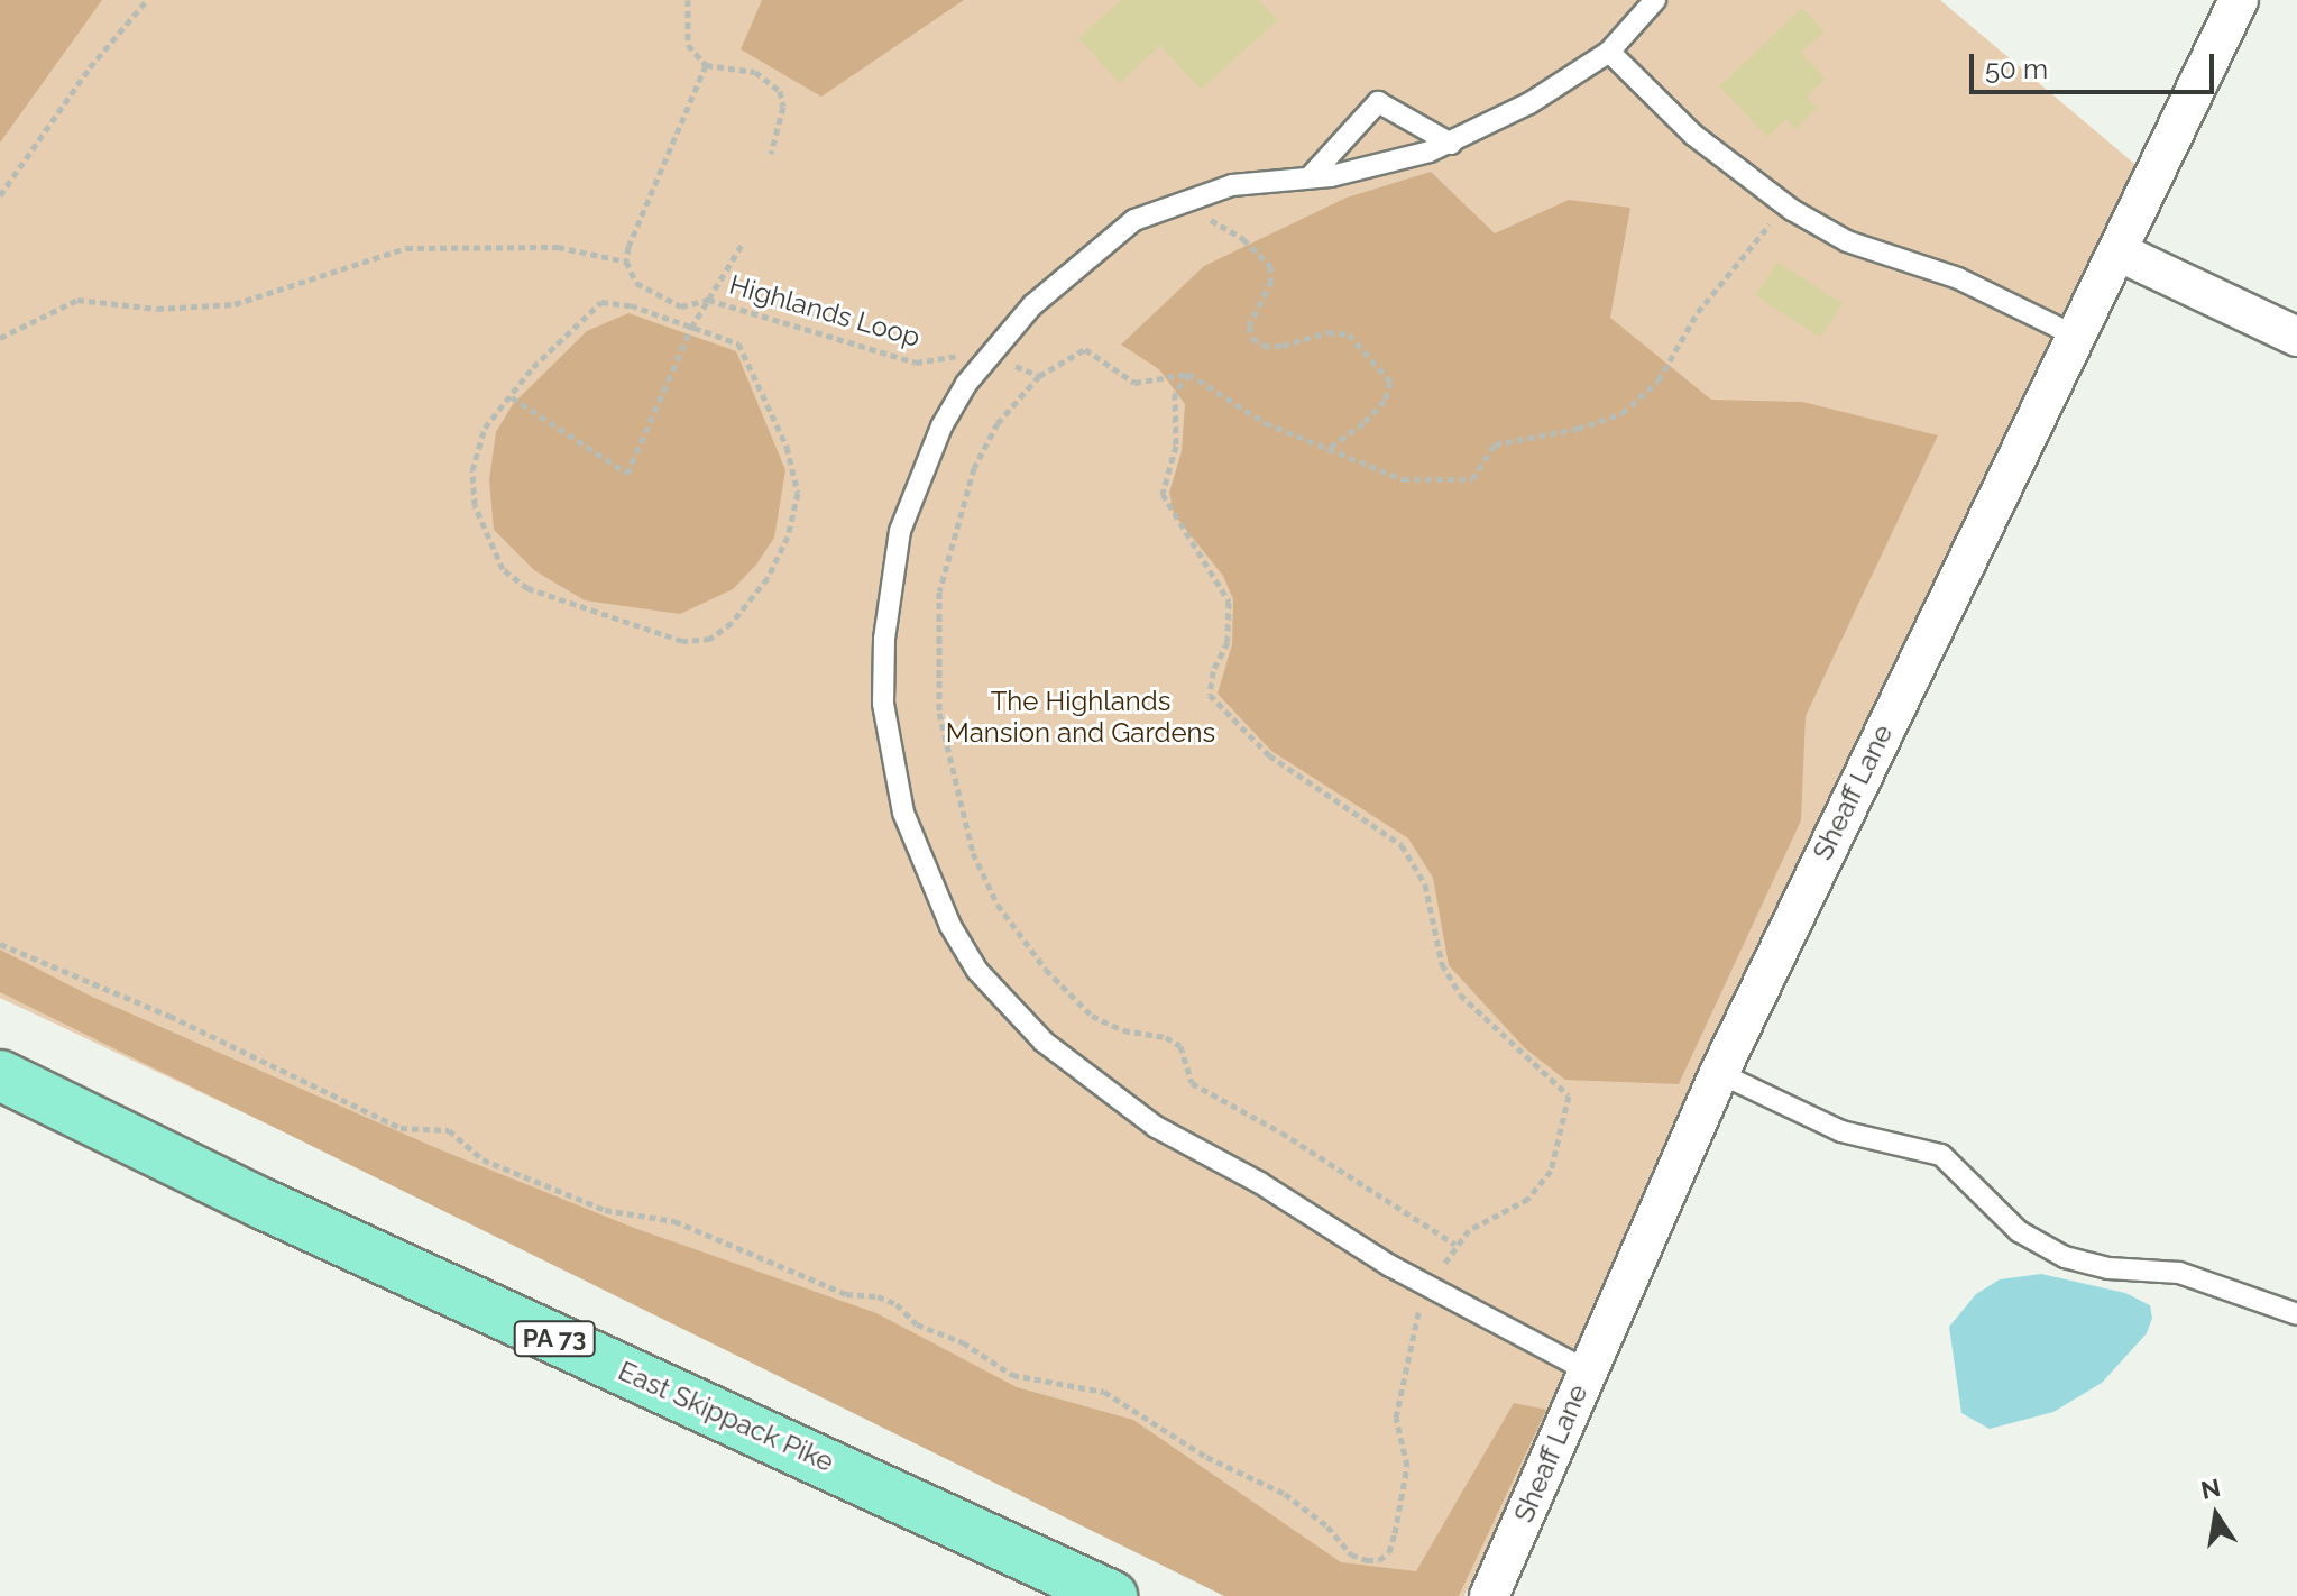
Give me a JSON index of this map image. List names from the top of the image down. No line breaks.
{"streets":{"main road":["PA 73","East Skippack Pike"],"street":["Sheaff Lane"],"path":["Highlands Loop"]},"parks":["The Highlands Mansion and Gardens"],"scale_bar":"50 m","north":"top"}
